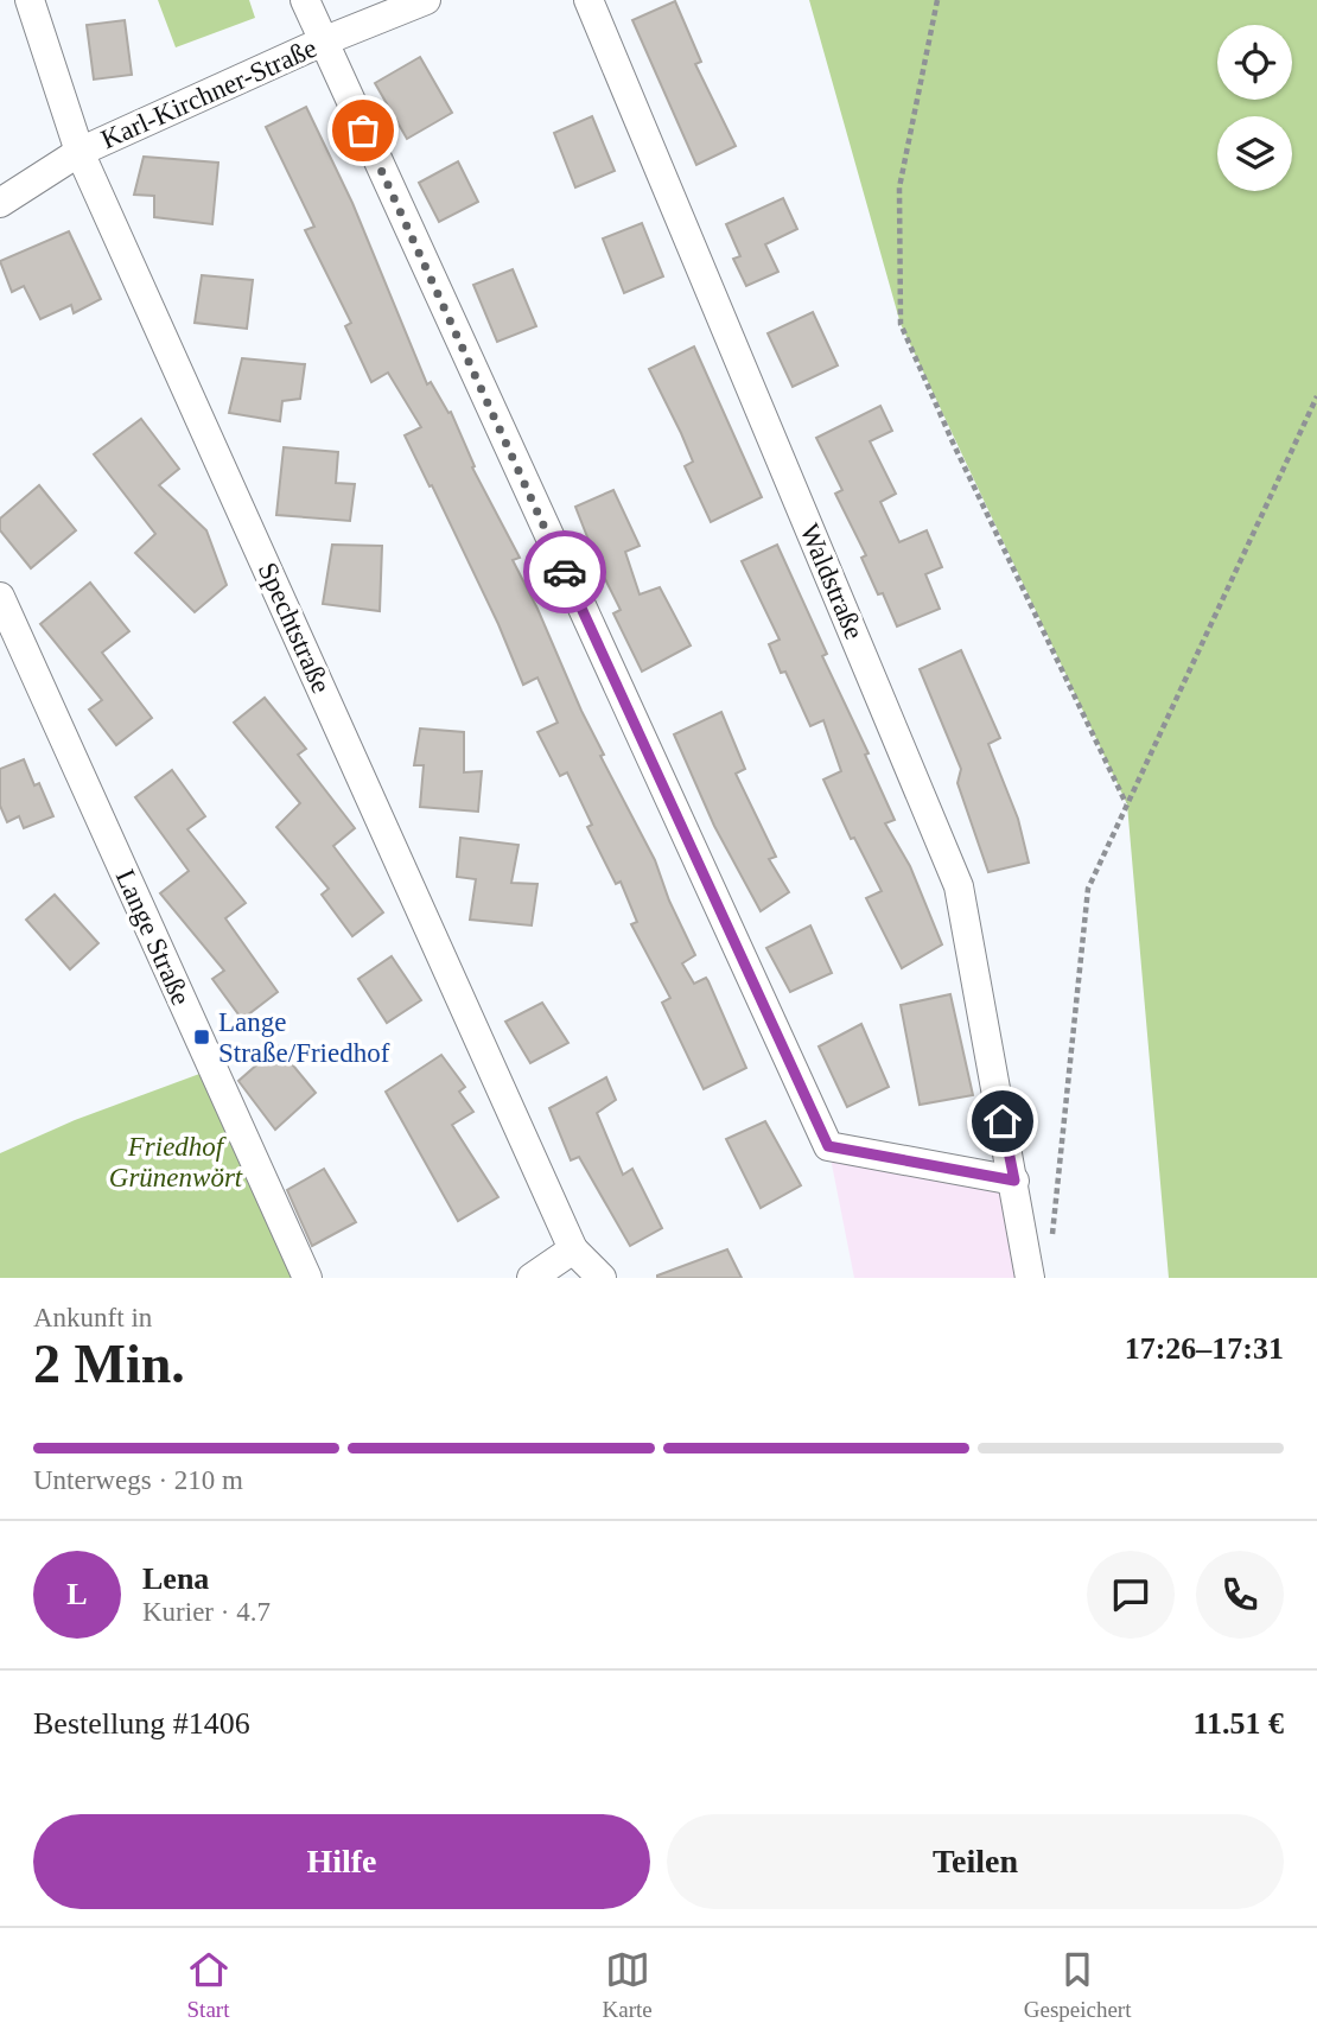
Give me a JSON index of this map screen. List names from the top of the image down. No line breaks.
{"streets":{"street":["Karl-Kirchner-Straße","Waldstraße","Spechtstraße","Lange Straße"]},"crossings":[["Karl-Kirchner-Straße","Spechtstraße"]],"parks":["Friedhof Grünenwört"],"places":{"transit":["Lange Straße/Friedhof"]},"page":{"heading":["2 Min.","Ankunft in","17:26–17:31"],"panel":["Lena","Kurier · 4.7","Bestellung #1406","11.51 €"],"bar":"Unterwegs · 210 m","round":"L","buttons":["Hilfe","Teilen"],"tabs":["Start","Karte","Gespeichert"]}}
